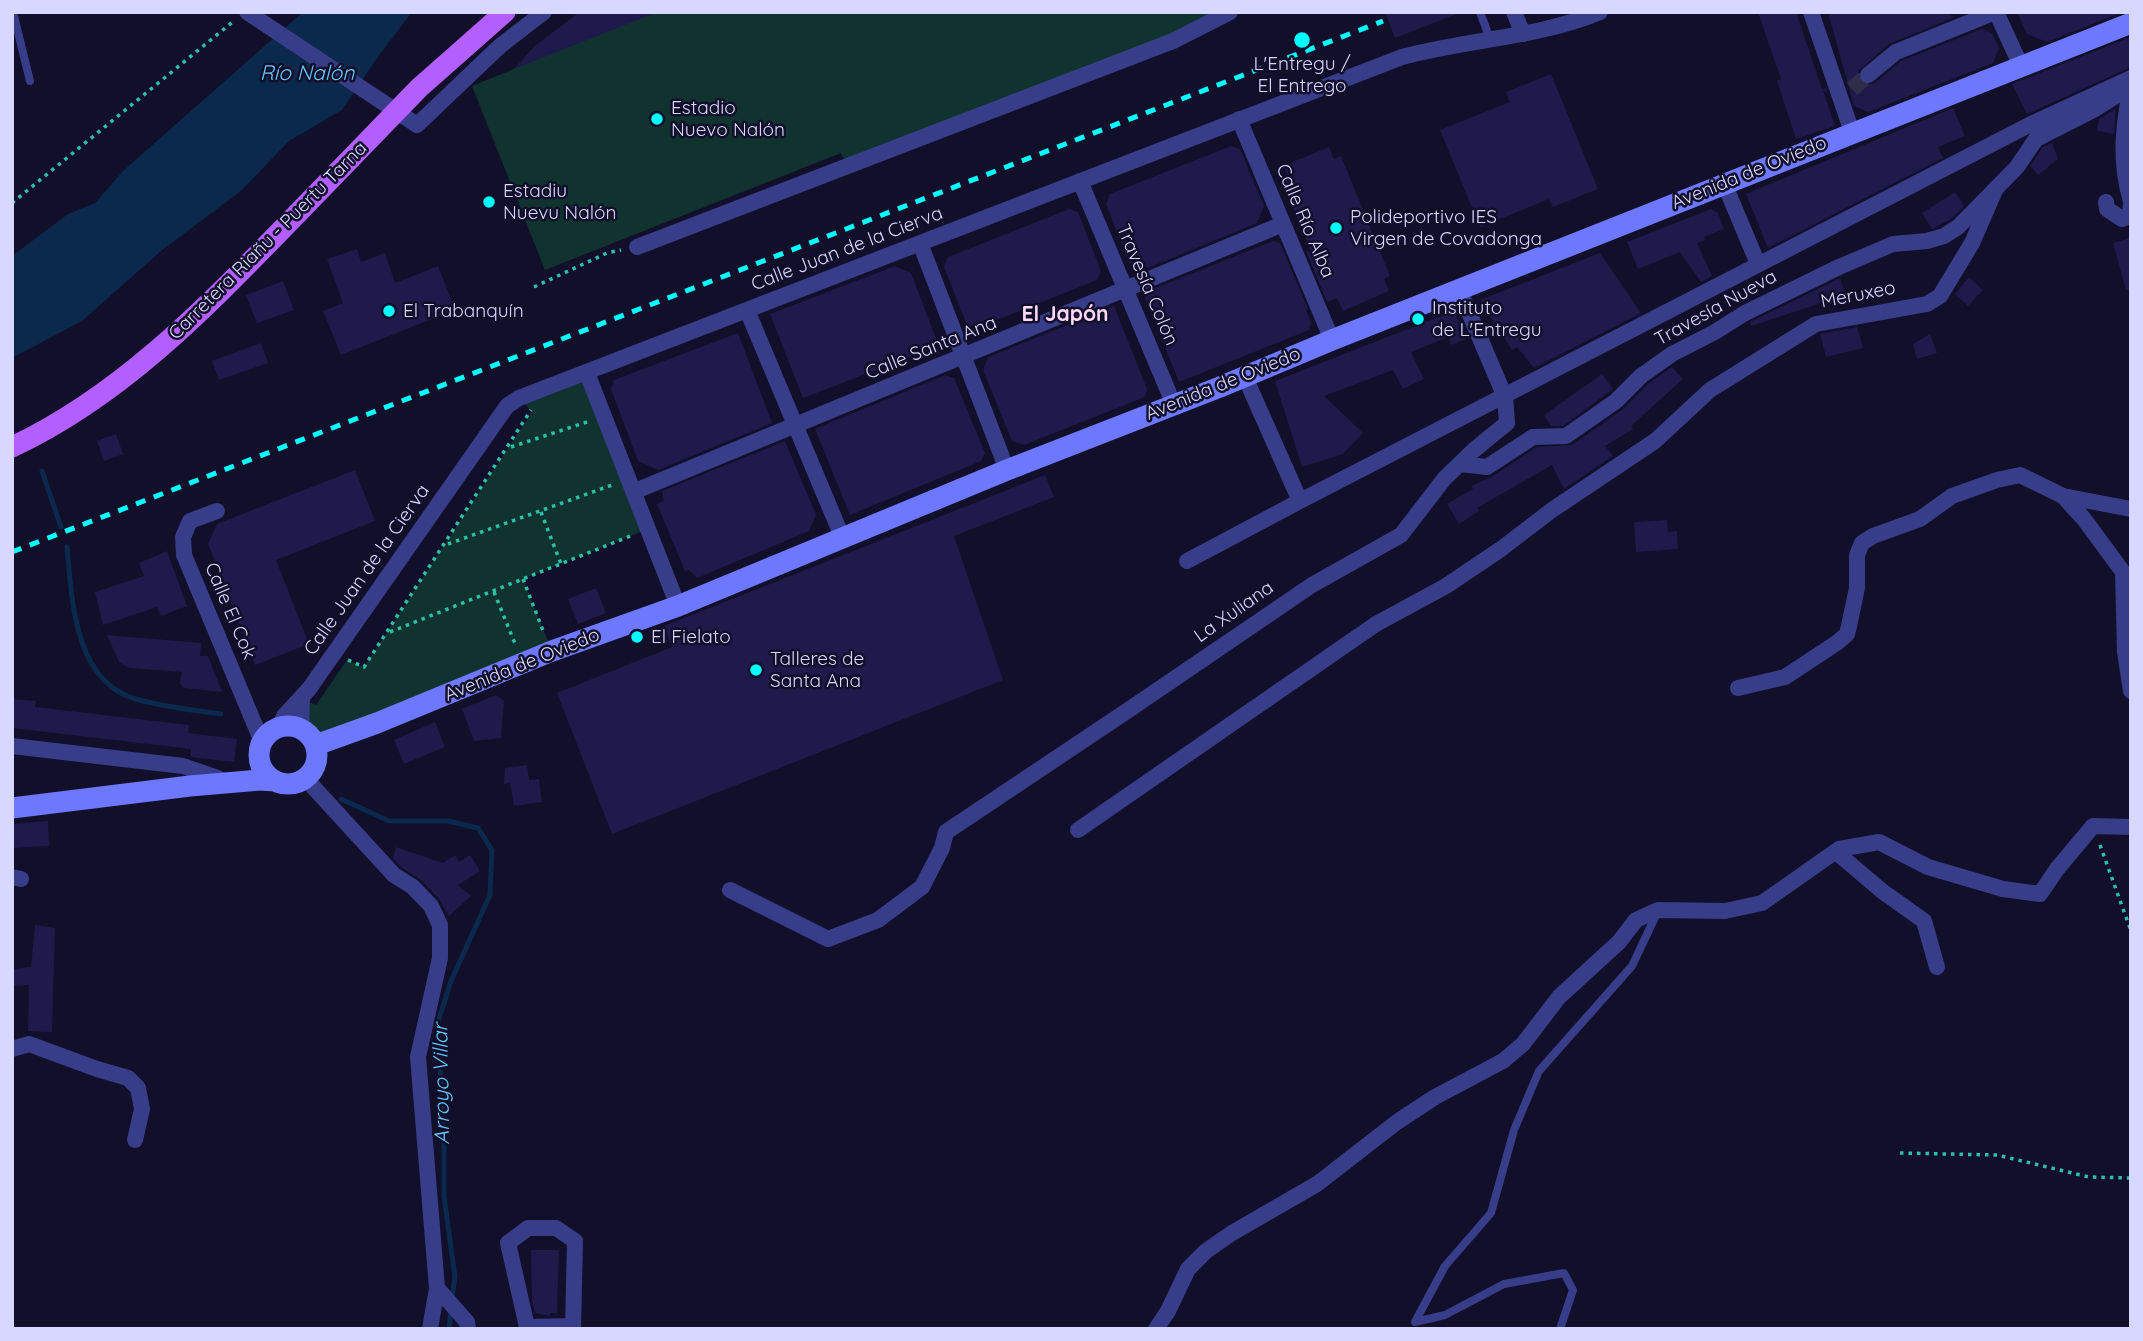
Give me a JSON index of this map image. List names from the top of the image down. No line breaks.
{"streets":{"main road":["Carretera Riañu - Puertu Tarna"],"street":["Avenida de Oviedo","Calle Río Alba","Calle Juan de la Cierva","Travesía Colón","Meruxeo","Travesía Nueva","Calle Santa Ana","Calle El Cok","La Xuliana"]},"crossings":[["Avenida de Oviedo","Calle Río Alba"],["Avenida de Oviedo","Calle Juan de la Cierva"],["Avenida de Oviedo","Travesía Colón"],["Avenida de Oviedo","Calle El Cok"],["Calle Río Alba","Calle Juan de la Cierva"],["Calle Río Alba","Calle Santa Ana"],["Calle Juan de la Cierva","Travesía Colón"],["Calle Juan de la Cierva","Calle El Cok"],["Travesía Colón","Calle Santa Ana"],["Meruxeo","Travesía Nueva"],["Travesía Nueva","La Xuliana"]],"districts":["El Japón"],"water":["Río Nalón","Arroyo Villar"],"places":["L'Entregu / El Entrego","Estadio Nuevo Nalón","Estadiu Nuevu Nalón","Polideportivo IES Virgen de Covadonga","El Trabanquín","Instituto de L'Entregu","El Fielato","Talleres de Santa Ana"]}
